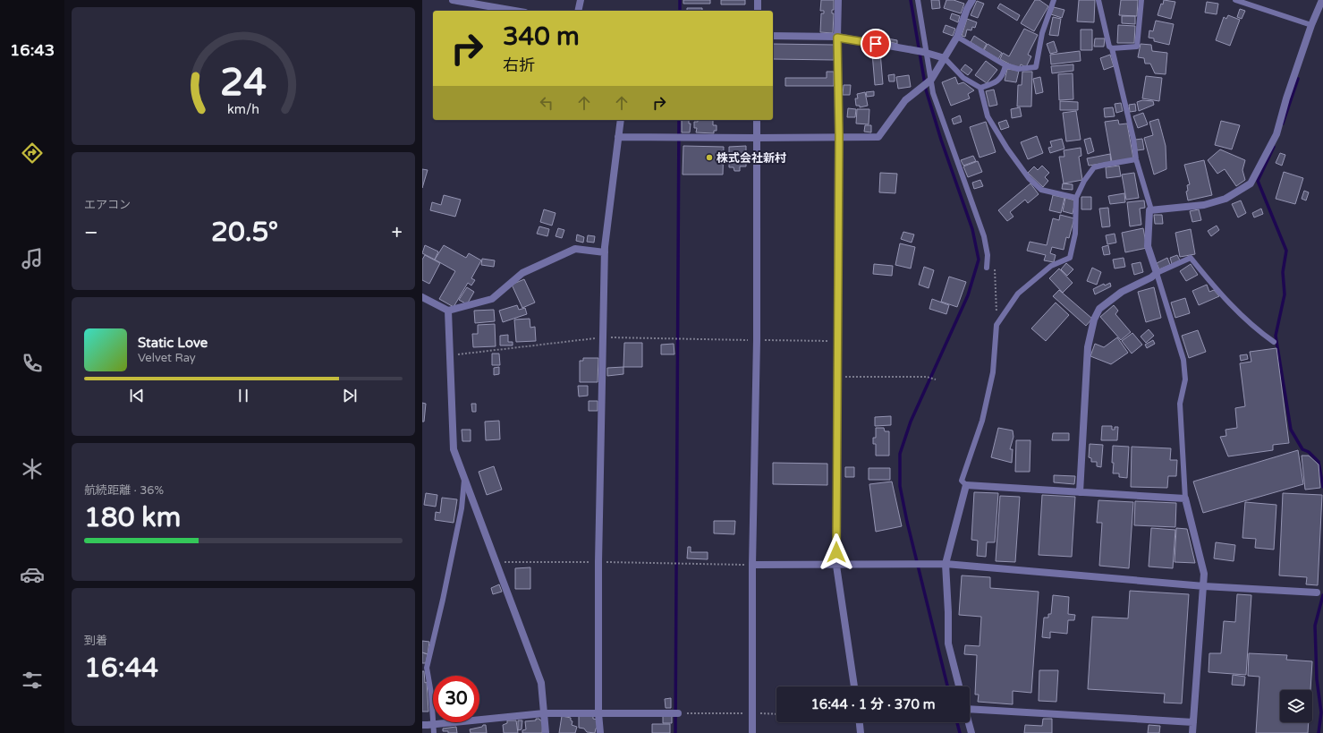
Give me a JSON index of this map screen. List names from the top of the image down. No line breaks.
{"places":["株式会社新村"],"page":{"tabs":"16:43","turn":["340 m","右折"],"tile":["エアコン",["航続距離 · 36%","180 km"],["到着","16:44"]],"heat":["−","20.5°","+"],"song":["Static Love","Velvet Ray"],"limit":"30","trip":"16:44 · 1 分 · 370 m","gauge":["24","km/h"]}}
